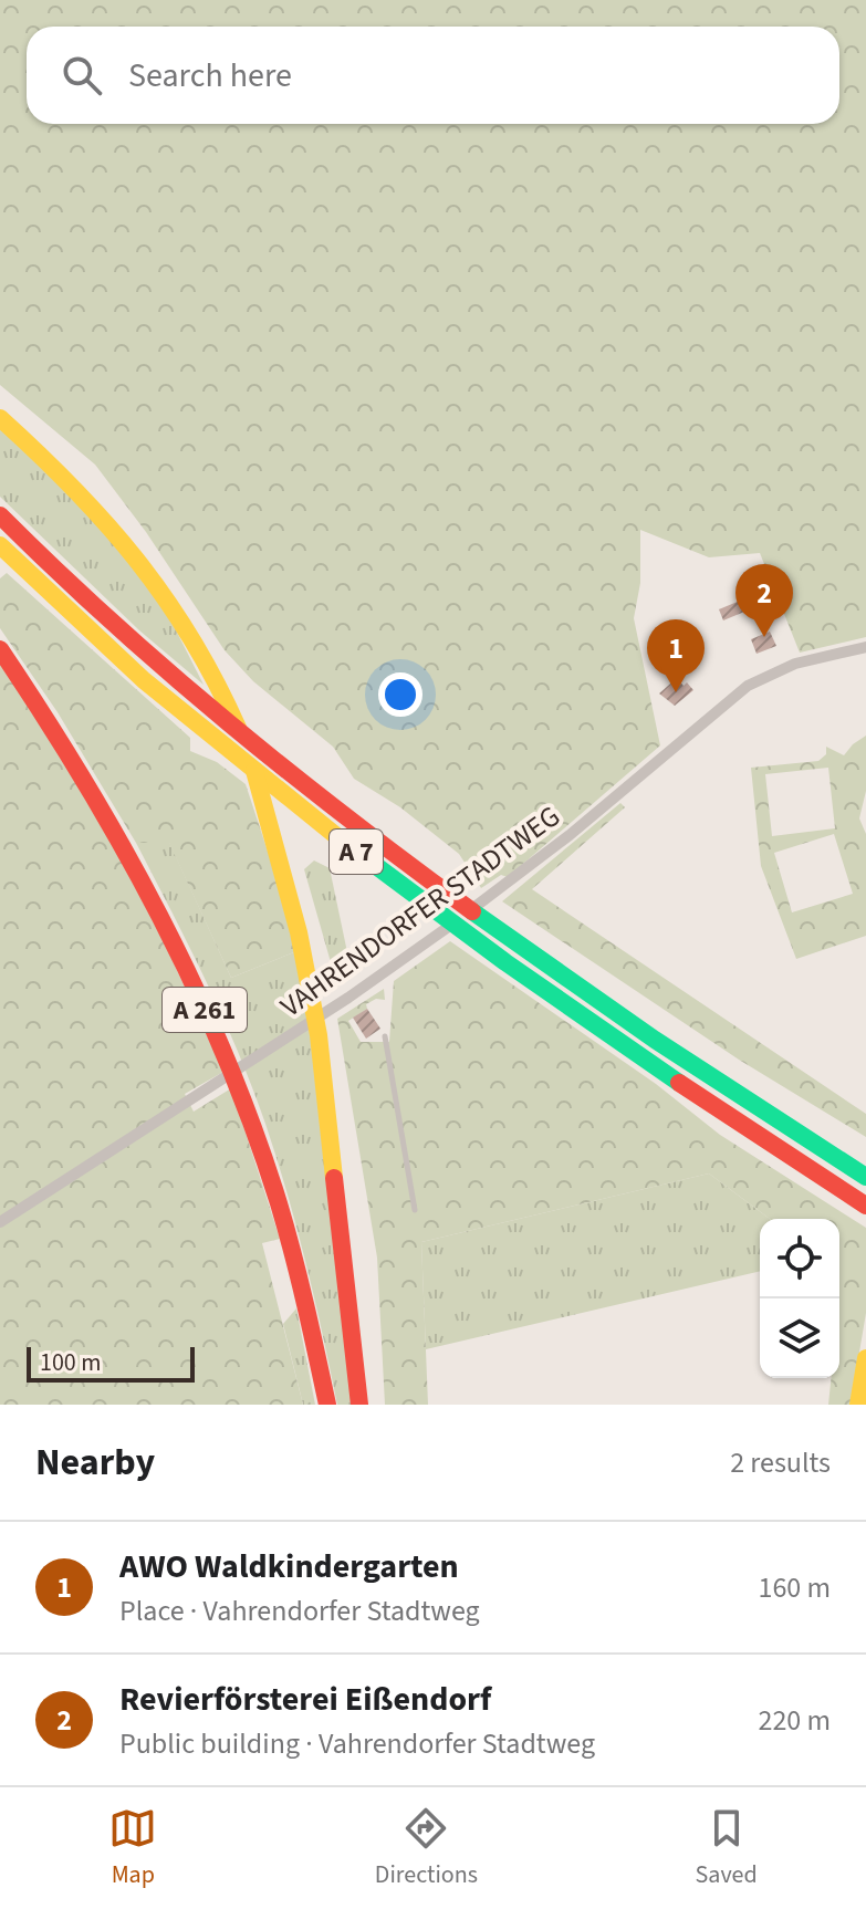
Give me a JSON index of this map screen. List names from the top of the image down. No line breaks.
{"streets":{"main road":["A 7","A 261"],"street":["VAHRENDORFER STADTWEG"]},"scale_bar":"100 m","page":{"search":"Search here","pins":["2","1"],"scale":"100 m","heading":["Nearby","2 results"],"list":[{"mark":"1","name":"AWO Waldkindergarten","note":"Place · Vahrendorfer Stadtweg","value":"160 m"},{"mark":"2","name":"Revierförsterei Eißendorf","note":"Public building · Vahrendorfer Stadtweg","value":"220 m"}],"nav":["Map","Directions","Saved"]}}
